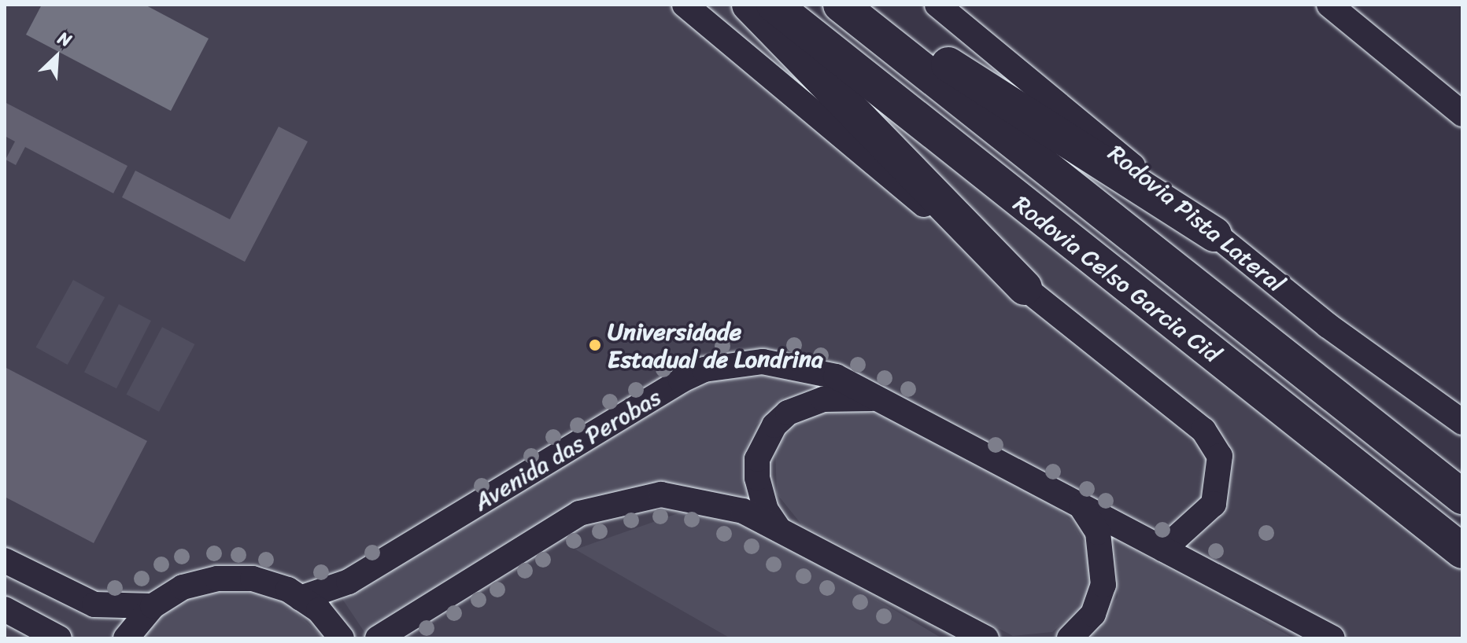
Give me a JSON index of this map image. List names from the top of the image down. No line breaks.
{"streets":{"highway":["Rodovia Celso Garcia Cid"],"street":["Rodovia Pista Lateral","Avenida das Perobas"]},"places":["Universidade Estadual de Londrina"],"north":"top right"}
